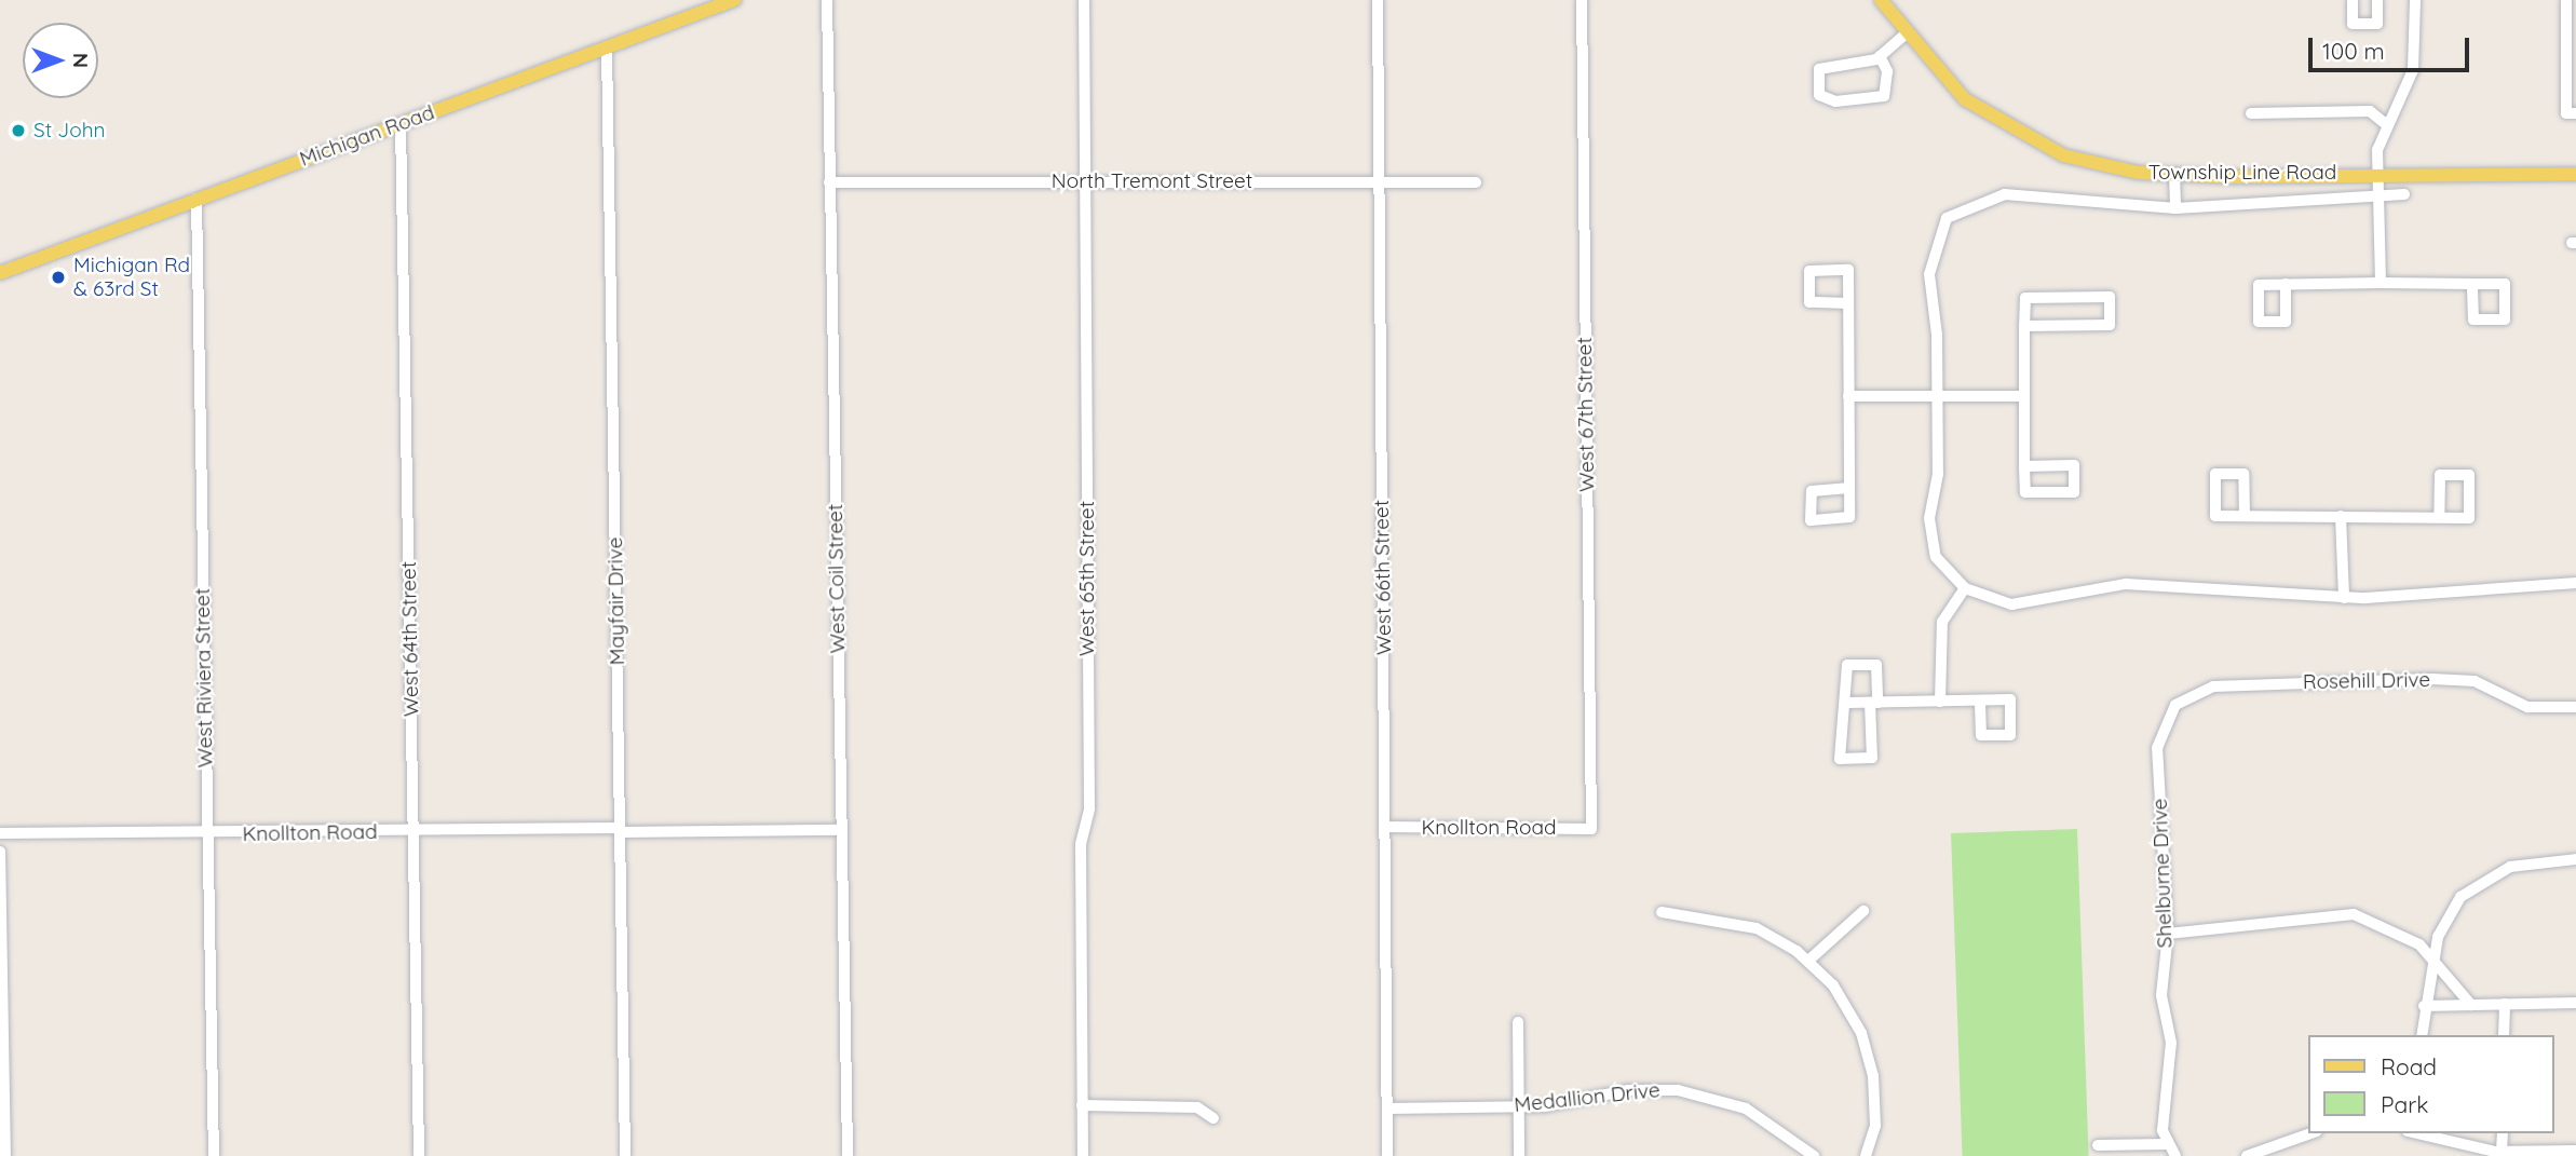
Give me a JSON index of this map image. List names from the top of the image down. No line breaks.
{"streets":{"main road":["Michigan Road","Township Line Road"],"street":["North Tremont Street","West 67th Street","West 66th Street","West Coil Street","West 65th Street","Mayfair Drive","West 64th Street","West Riviera Street","Rosehill Drive","Knollton Road","Shelburne Drive","Medallion Drive"]},"crossings":[["Michigan Road","Mayfair Drive"],["Michigan Road","West 64th Street"],["Michigan Road","West Riviera Street"],["North Tremont Street","West 66th Street"],["North Tremont Street","West Coil Street"],["North Tremont Street","West 65th Street"],["West 67th Street","Knollton Road"],["West 66th Street","Knollton Road"],["West 66th Street","Medallion Drive"],["West Coil Street","Knollton Road"],["Mayfair Drive","Knollton Road"],["West 64th Street","Knollton Road"],["West Riviera Street","Knollton Road"],["Rosehill Drive","Shelburne Drive"]],"places":["St John","Michigan Rd & 63rd St"],"legend":["Road","Park"],"scale_bar":"100 m","north":"right"}
